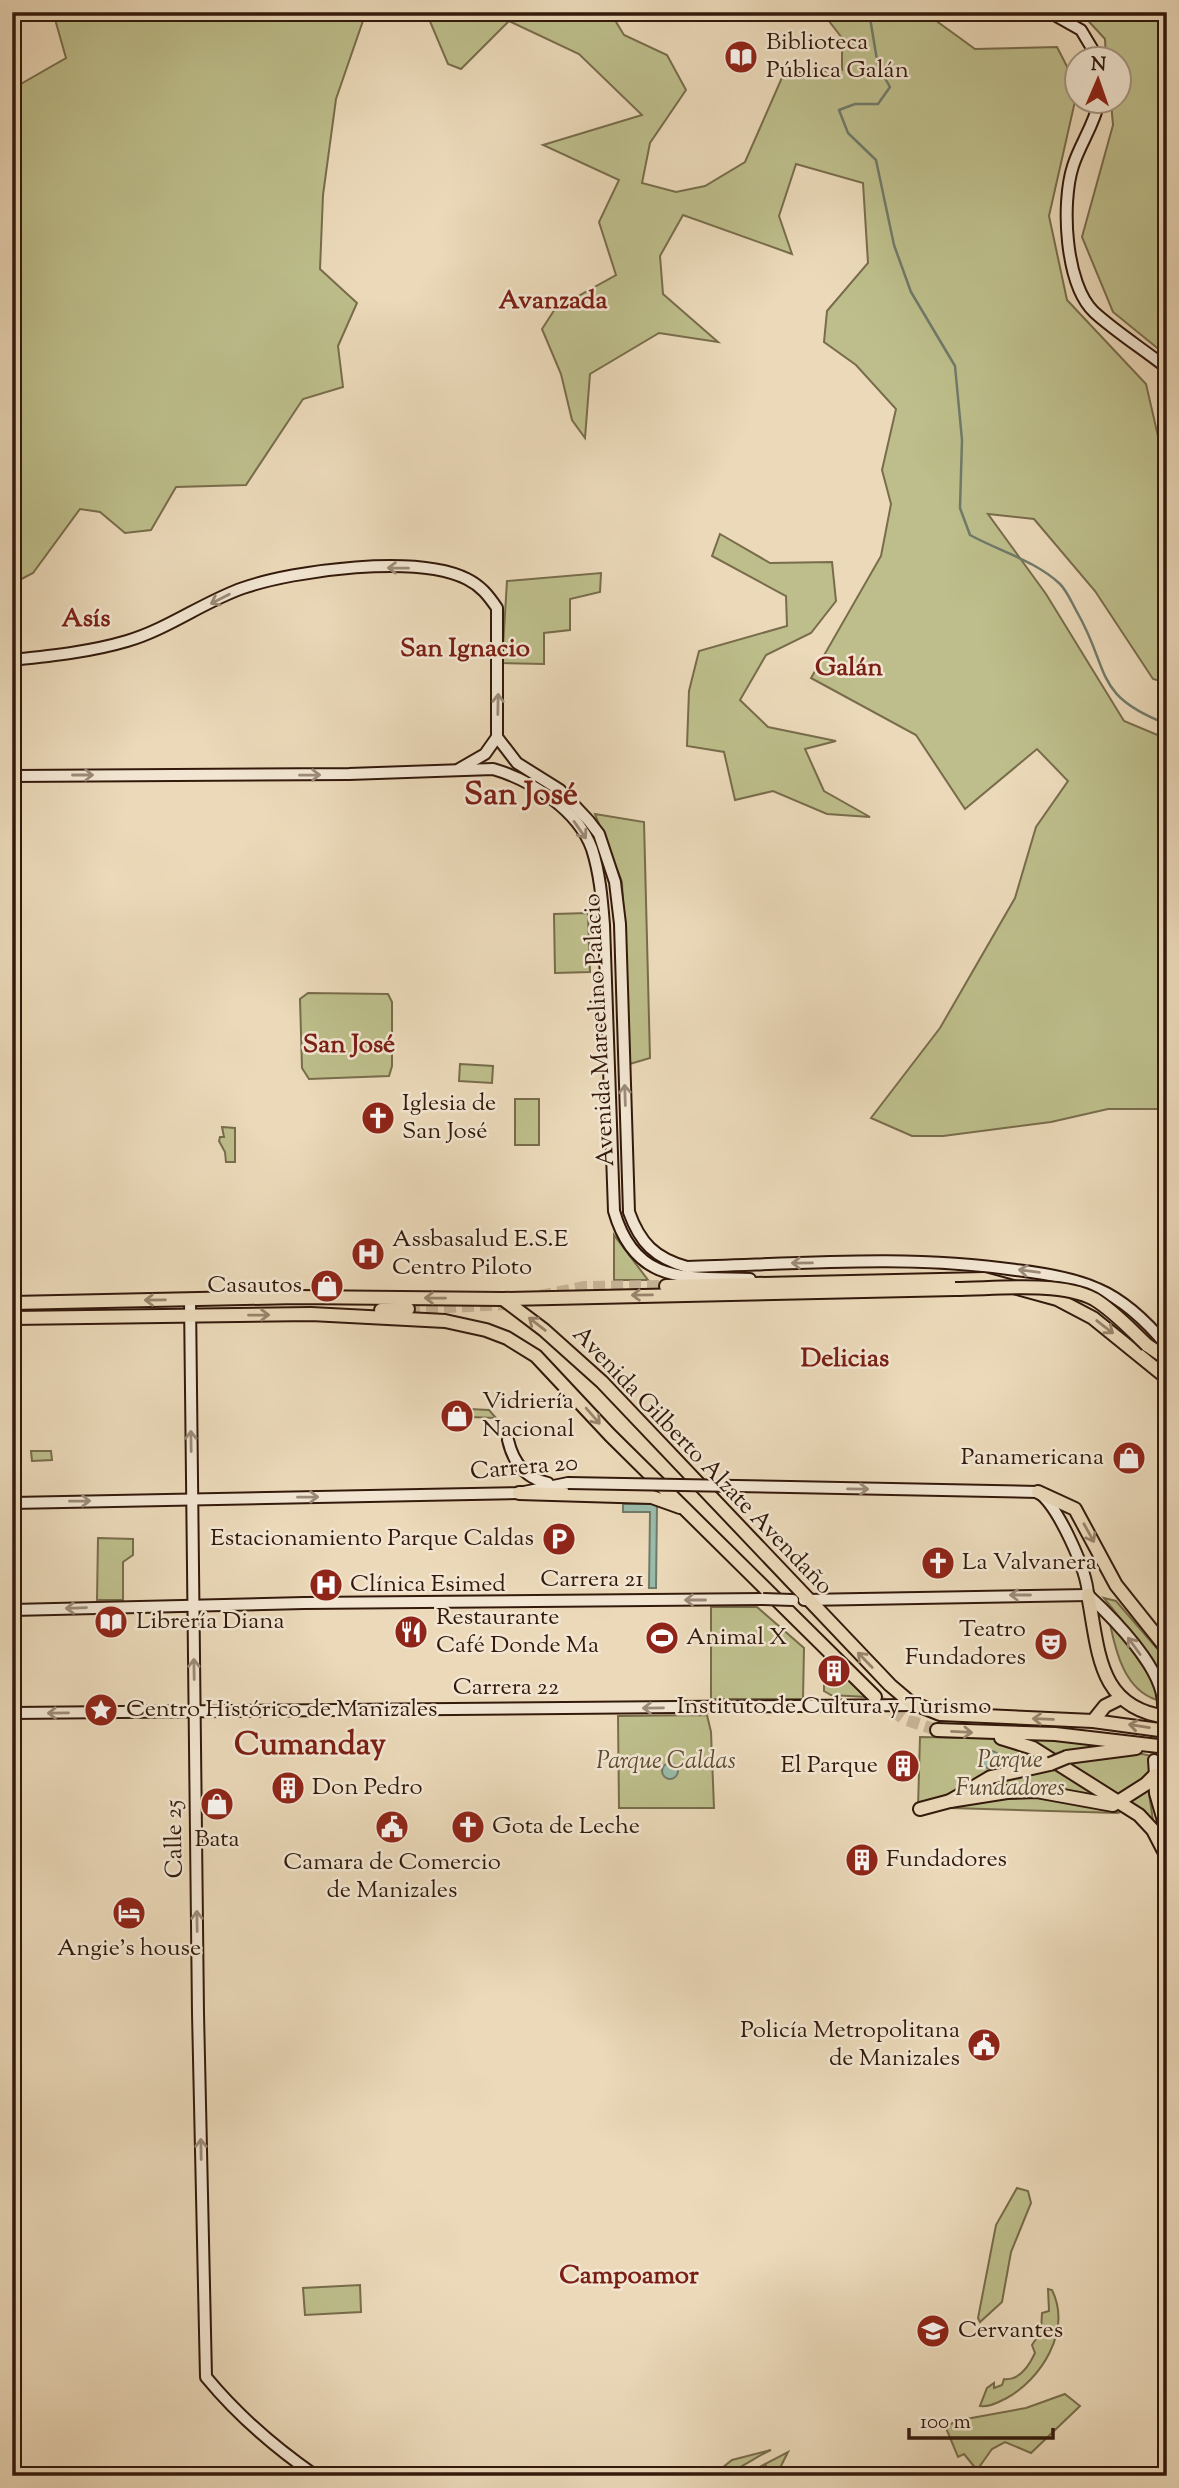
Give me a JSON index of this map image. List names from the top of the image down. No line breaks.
{"streets":{"main road":["Avenida Marcelino Palacio","Avenida Gilberto Alzate Avendaño","Carrera 20","Carrera 21","Carrera 22","Calle 25"]},"crossings":[["Avenida Gilberto Alzate Avendaño","Carrera 21"],["Avenida Gilberto Alzate Avendaño","Carrera 22"],["Avenida Gilberto Alzate Avendaño","Calle 25"],["Carrera 20","Calle 25"],["Carrera 21","Calle 25"],["Carrera 22","Calle 25"]],"one_way":["Carrera 20","Carrera 21","Carrera 22","Calle 25"],"districts":["Avanzada","Asís","San Ignacio","Galán","San José","San José","Delicias","Cumanday","Campoamor"],"parks":["Parque Fundadores","Parque Caldas"],"places":{"library":["Biblioteca Pública Galán","Librería Diana"],"church":["Iglesia de San José","La Valvanera","Gota de Leche"],"hospital":["Assbasalud E.S.E Centro Piloto","Clínica Esimed"],"shop":["Casautos","Vidriería Nacional","Panamericana","Bata"],"parking":["Estacionamiento Parque Caldas"],"restaurant":["Restaurante Café Donde Ma"],"sports":["Animal X"],"theatre":["Teatro Fundadores"],"building":["Instituto de Cultura y Turismo","El Parque","Don Pedro","Fundadores"],"place":["Centro Histórico de Manizales"],"public building":["Camara de Comercio de Manizales","Policía Metropolitana de Manizales"],"hotel":["Angie’s house"],"school or university":["Cervantes"]},"scale_bar":"100 m","north":"top"}
